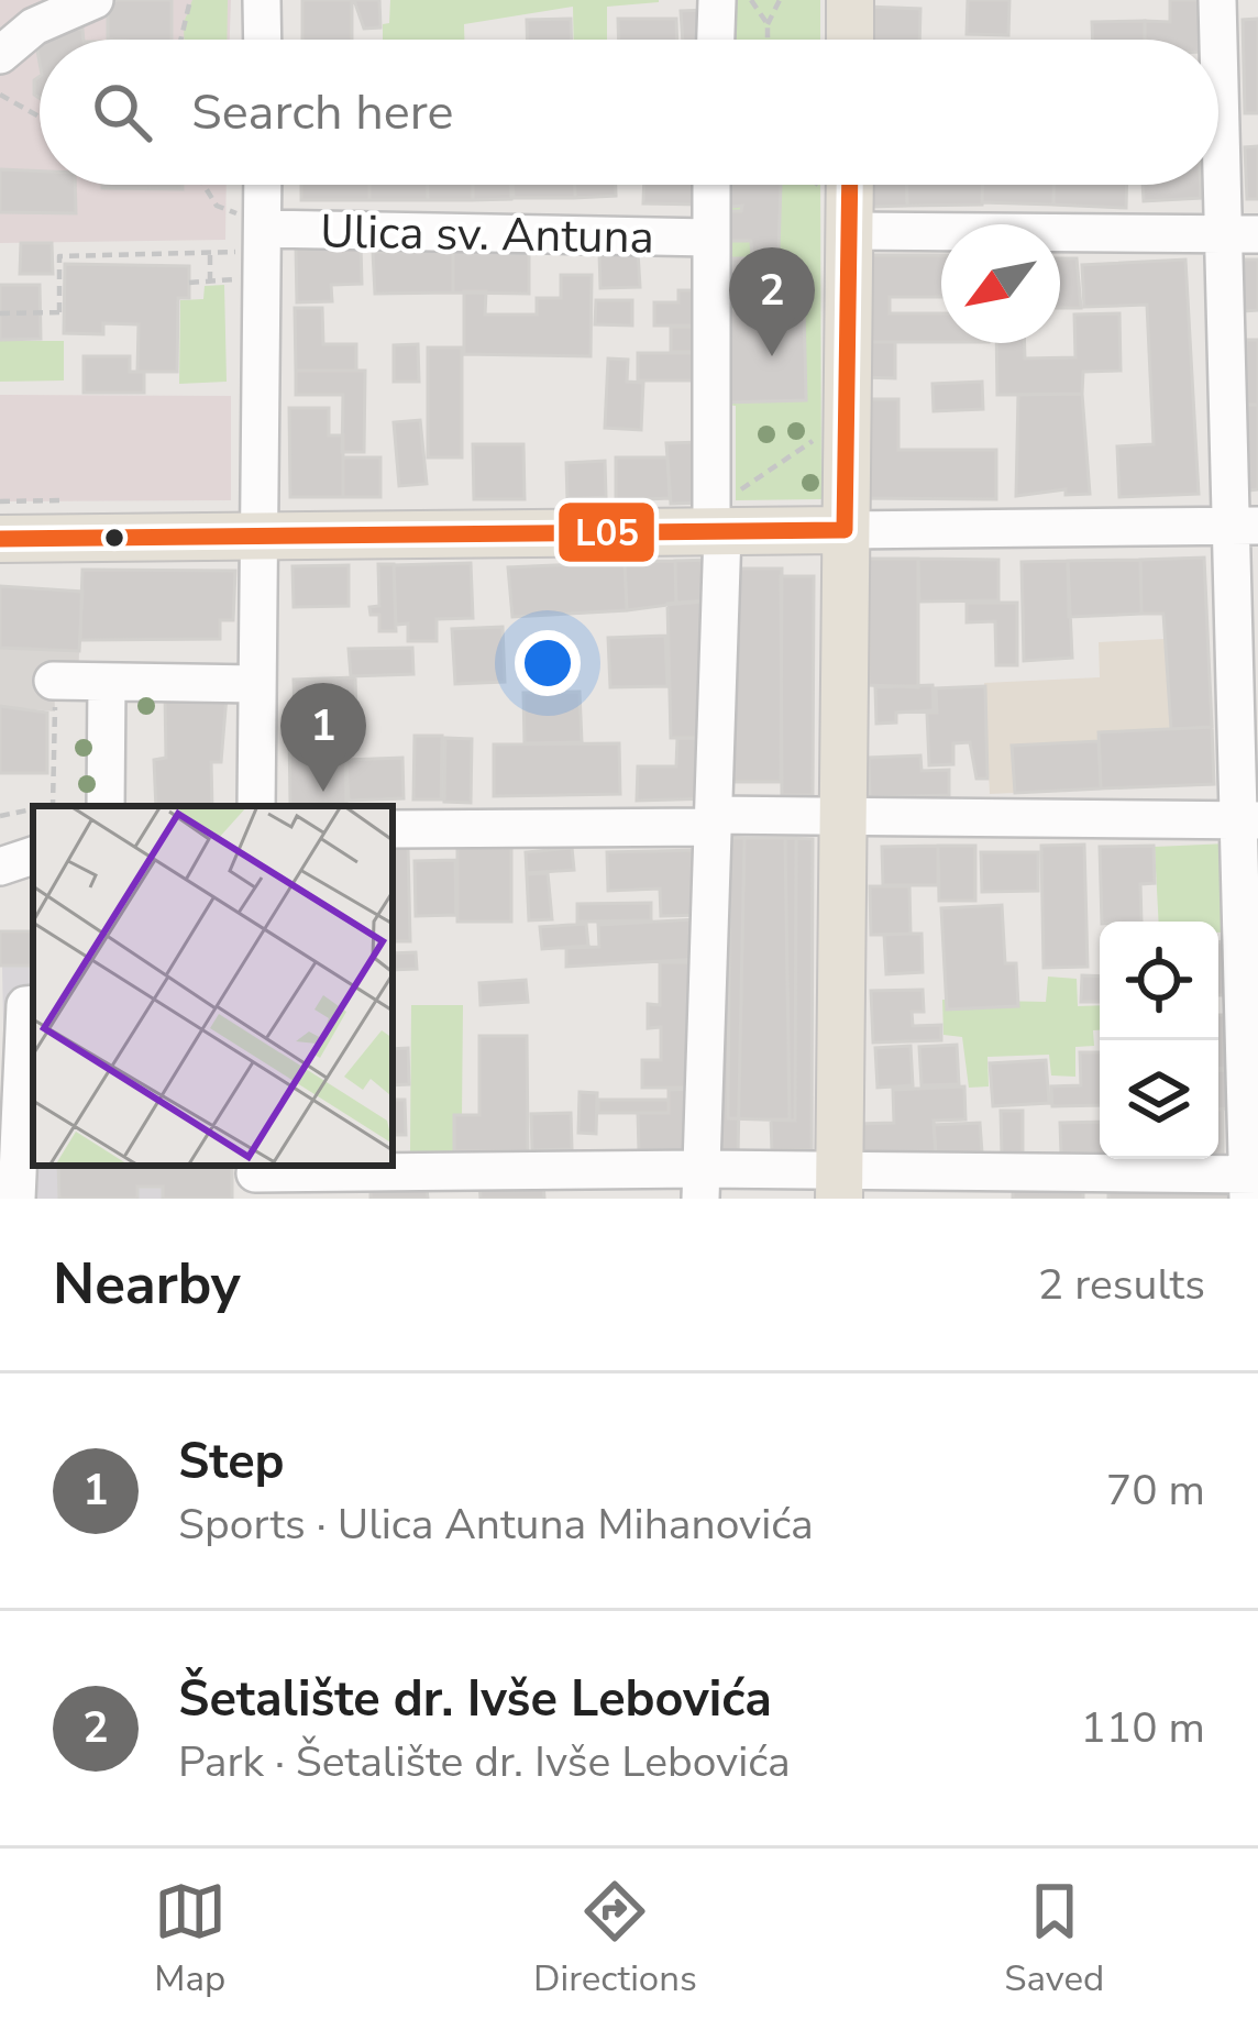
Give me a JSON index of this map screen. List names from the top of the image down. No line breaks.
{"streets":{"street":["Ulica sv. Antuna"]},"lines":["transit line L05"],"north":"bottom left","page":{"search":"Search here","pins":["2","1"],"heading":["Nearby","2 results"],"list":[{"mark":"1","name":"Step","note":"Sports · Ulica Antuna Mihanovića","value":"70 m"},{"mark":"2","name":"Šetalište dr. Ivše Lebovića","note":"Park · Šetalište dr. Ivše Lebovića","value":"110 m"}],"nav":["Map","Directions","Saved"]}}
